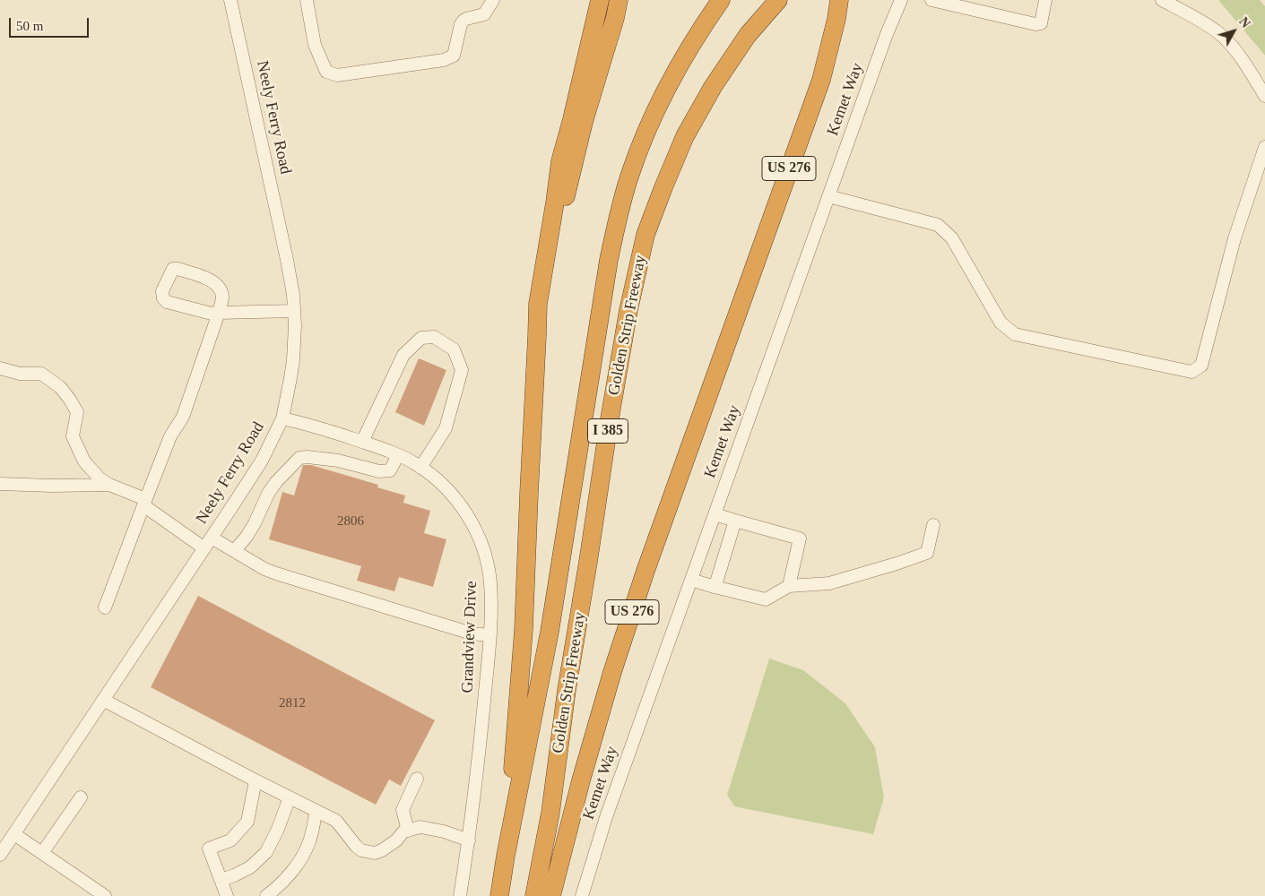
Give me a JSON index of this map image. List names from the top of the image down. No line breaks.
{"streets":{"highway":["US 276","Golden Strip Freeway","I 385"],"street":["Kemet Way","Neely Ferry Road","Grandview Drive"]},"crossings":[["Neely Ferry Road","Grandview Drive"]],"house_numbers":["2806","2812"],"scale_bar":"50 m","north":"top right"}
